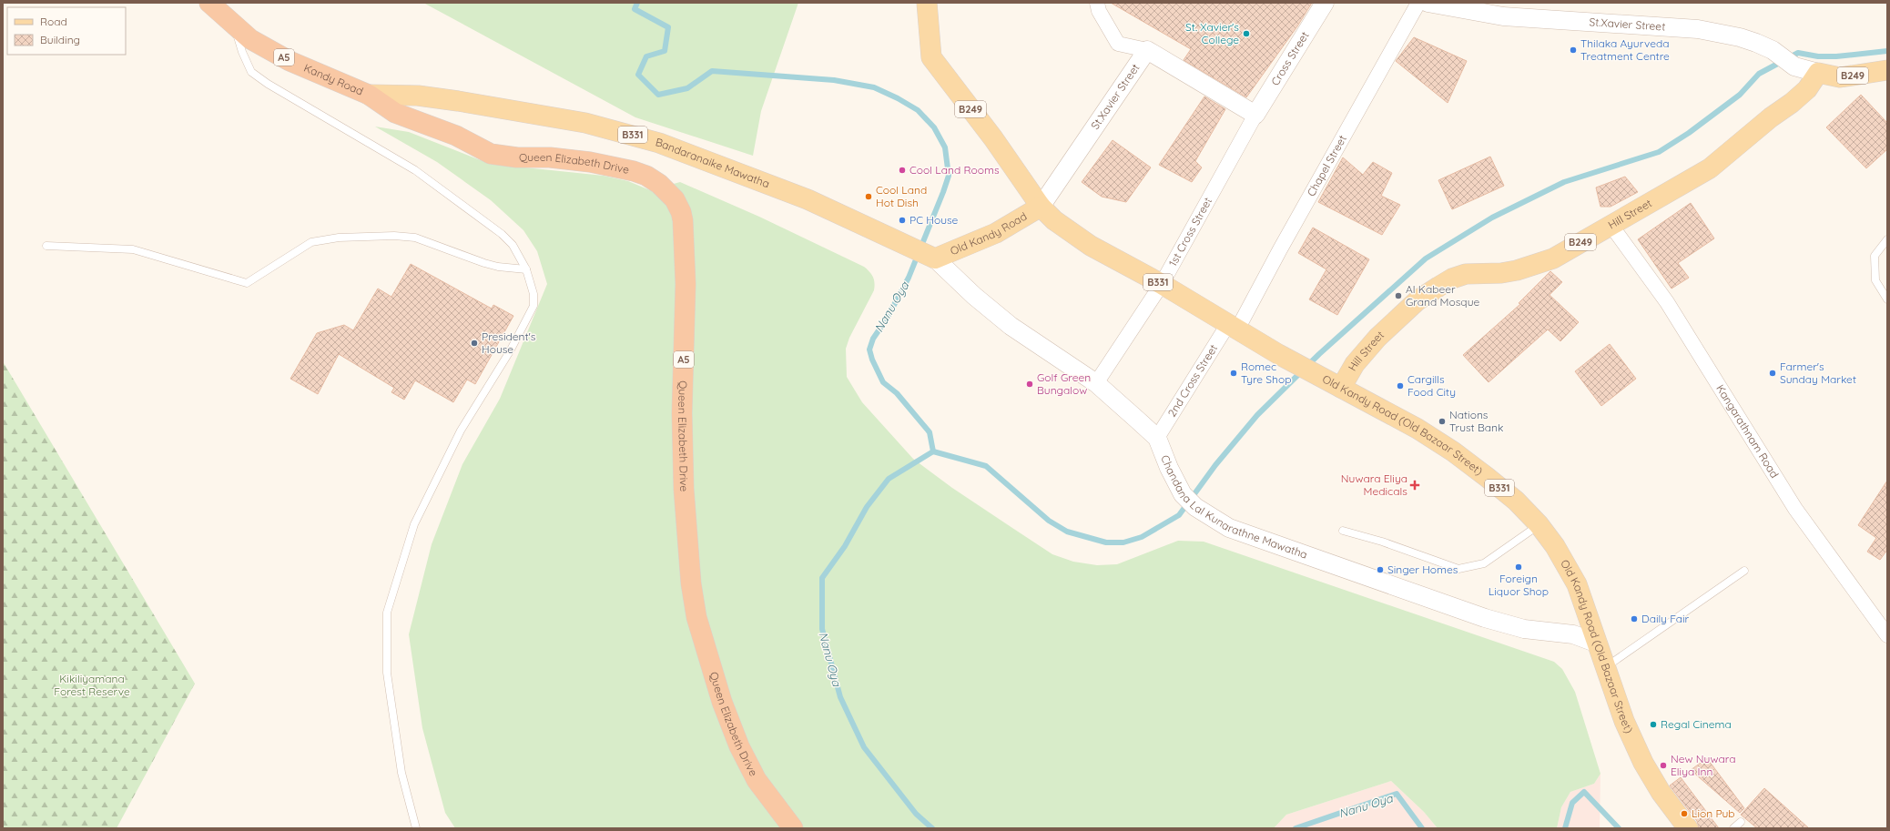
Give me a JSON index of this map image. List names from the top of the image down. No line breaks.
{"streets":{"highway":["A5","Kandy Road","Queen Elizabeth Drive"],"main road":["B249","B331","Bandaranaike Mawatha","Hill Street","Old Kandy Road","Old Kandy Road (Old Bazaar Street)"],"street":["St.Xavier Street","Cross Street","Chapel Street","1st Cross Street","2nd Cross Street","Kangarathnam Road","Chandana Lal Kunarathne Mawatha"]},"crossings":[["St.Xavier Street","B249"],["St.Xavier Street","Hill Street"],["St.Xavier Street","Old Kandy Road"],["St.Xavier Street","Old Kandy Road (Old Bazaar Street)"],["Cross Street","1st Cross Street"],["B249","Hill Street"],["B249","Old Kandy Road"],["B249","Old Kandy Road (Old Bazaar Street)"],["Kandy Road","Bandaranaike Mawatha"],["Kandy Road","Queen Elizabeth Drive"],["Bandaranaike Mawatha","Queen Elizabeth Drive"],["Bandaranaike Mawatha","Old Kandy Road"],["Bandaranaike Mawatha","Chandana Lal Kunarathne Mawatha"],["Chapel Street","2nd Cross Street"],["Chapel Street","Old Kandy Road (Old Bazaar Street)"],["Hill Street","Old Kandy Road (Old Bazaar Street)"],["Hill Street","Kangarathnam Road"],["1st Cross Street","Old Kandy Road (Old Bazaar Street)"],["1st Cross Street","Chandana Lal Kunarathne Mawatha"],["Old Kandy Road","Old Kandy Road (Old Bazaar Street)"],["Old Kandy Road","Chandana Lal Kunarathne Mawatha"],["2nd Cross Street","Old Kandy Road (Old Bazaar Street)"],["2nd Cross Street","Chandana Lal Kunarathne Mawatha"],["Old Kandy Road (Old Bazaar Street)","Chandana Lal Kunarathne Mawatha"]],"water":["Nanu Oya"],"parks":["Kikiliyamana Forest Reserve"],"places":{"other":["St. Xavier's College","Thilaka Ayurveda Treatment Centre","Cool Land Rooms","Cool Land Hot Dish","PC House","Al Kabeer Grand Mosque","President's House","Romec Tyre Shop","Farmer's Sunday Market","Golf Green Bungalow","Cargills Food City","Nations Trust Bank","Foreign Liquor Shop","Singer Homes","Daily Fair","Regal Cinema","New Nuwara Eliya Inn","Lion Pub"],"health":["Nuwara Eliya Medicals"]},"legend":["Road","Building"]}
